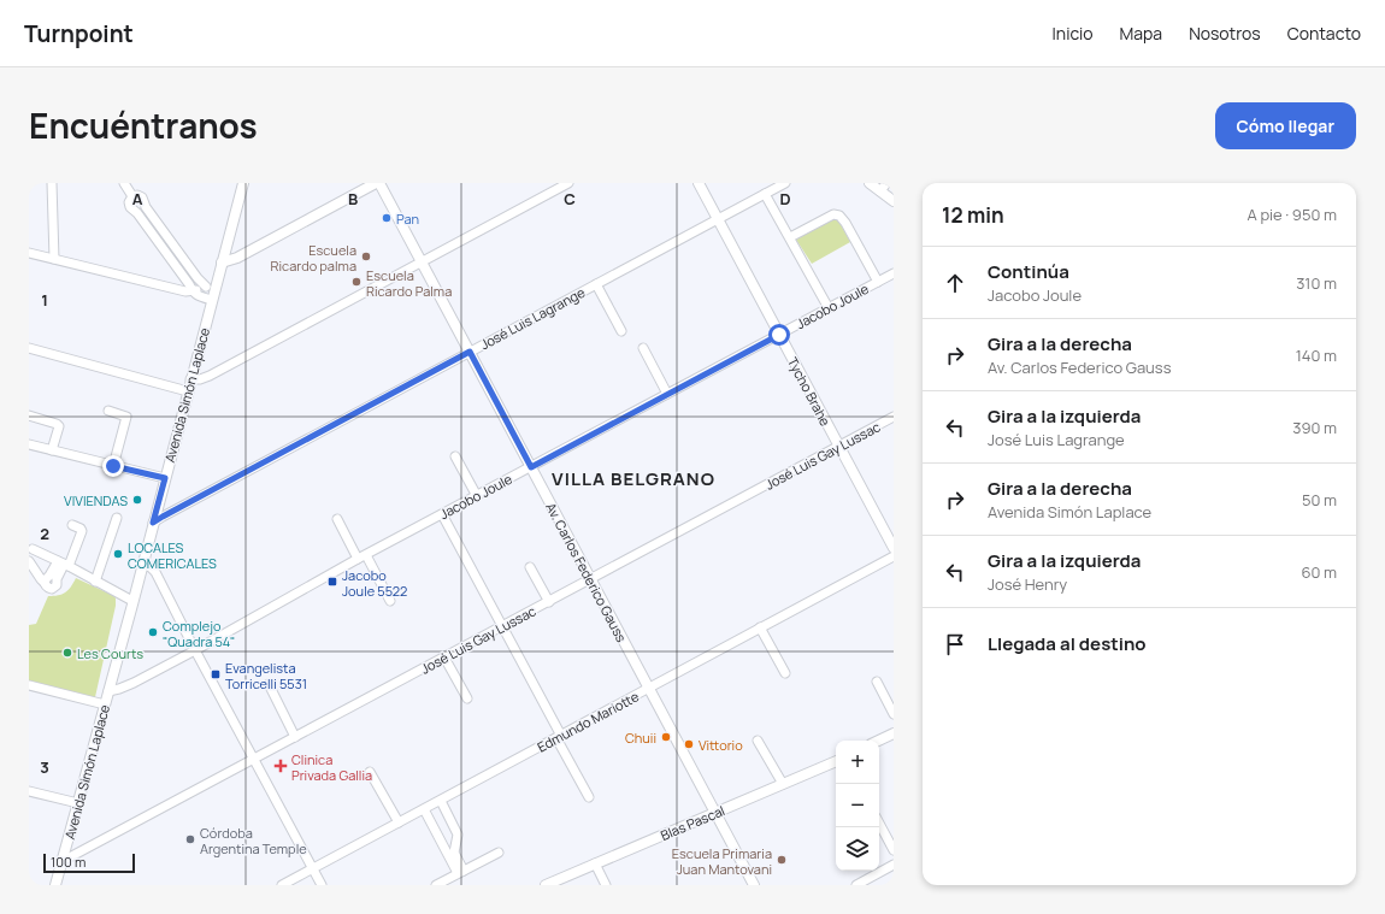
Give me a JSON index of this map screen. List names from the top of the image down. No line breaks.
{"streets":{"main road":["Tycho Brahe","Avenida Simón Laplace","Av. Carlos Federico Gauss","Blas Pascal"],"street":["Jacobo Joule","José Luis Lagrange","José Luis Gay Lussac","Edmundo Mariotte"]},"crossings":[["Jacobo Joule","Tycho Brahe"],["Jacobo Joule","Avenida Simón Laplace"],["Jacobo Joule","Av. Carlos Federico Gauss"],["José Luis Lagrange","Tycho Brahe"],["José Luis Lagrange","Avenida Simón Laplace"],["José Luis Lagrange","Av. Carlos Federico Gauss"],["Tycho Brahe","José Luis Gay Lussac"],["Avenida Simón Laplace","José Luis Gay Lussac"],["José Luis Gay Lussac","Av. Carlos Federico Gauss"],["Av. Carlos Federico Gauss","Edmundo Mariotte"],["Av. Carlos Federico Gauss","Blas Pascal"]],"districts":["VILLA BELGRANO"],"places":{"other":["Pan","Escuela Ricardo palma","Escuela Ricardo Palma","VIVIENDAS","LOCALES COMERICALES","Complejo \"Quadra 54\"","Les Courts","Chuii","Vittorio","Córdoba Argentina Temple","Escuela Primaria Juan Mantovani"],"transit":["Jacobo Joule 5522","Evangelista Torricelli 5531"],"health":["Clinica Privada Gallia"]},"scale_bar":"100 m","page":{"header":"Turnpoint","nav":["Inicio","Mapa","Nosotros","Contacto"],"title":"Encuéntranos","buttons":"Cómo llegar","heading":["12 min","A pie · 950 m"],"list":[["Continúa","Jacobo Joule","310 m"],["Gira a la derecha","Av. Carlos Federico Gauss","140 m"],["Gira a la izquierda","José Luis Lagrange","390 m"],["Gira a la derecha","Avenida Simón Laplace","50 m"],["Gira a la izquierda","José Henry","60 m"],"Llegada al destino"],"map_buttons":["+","−"],"scale":"100 m"},"grid":{"columns":["A","B","C","D"],"rows":["1","2","3"]}}
